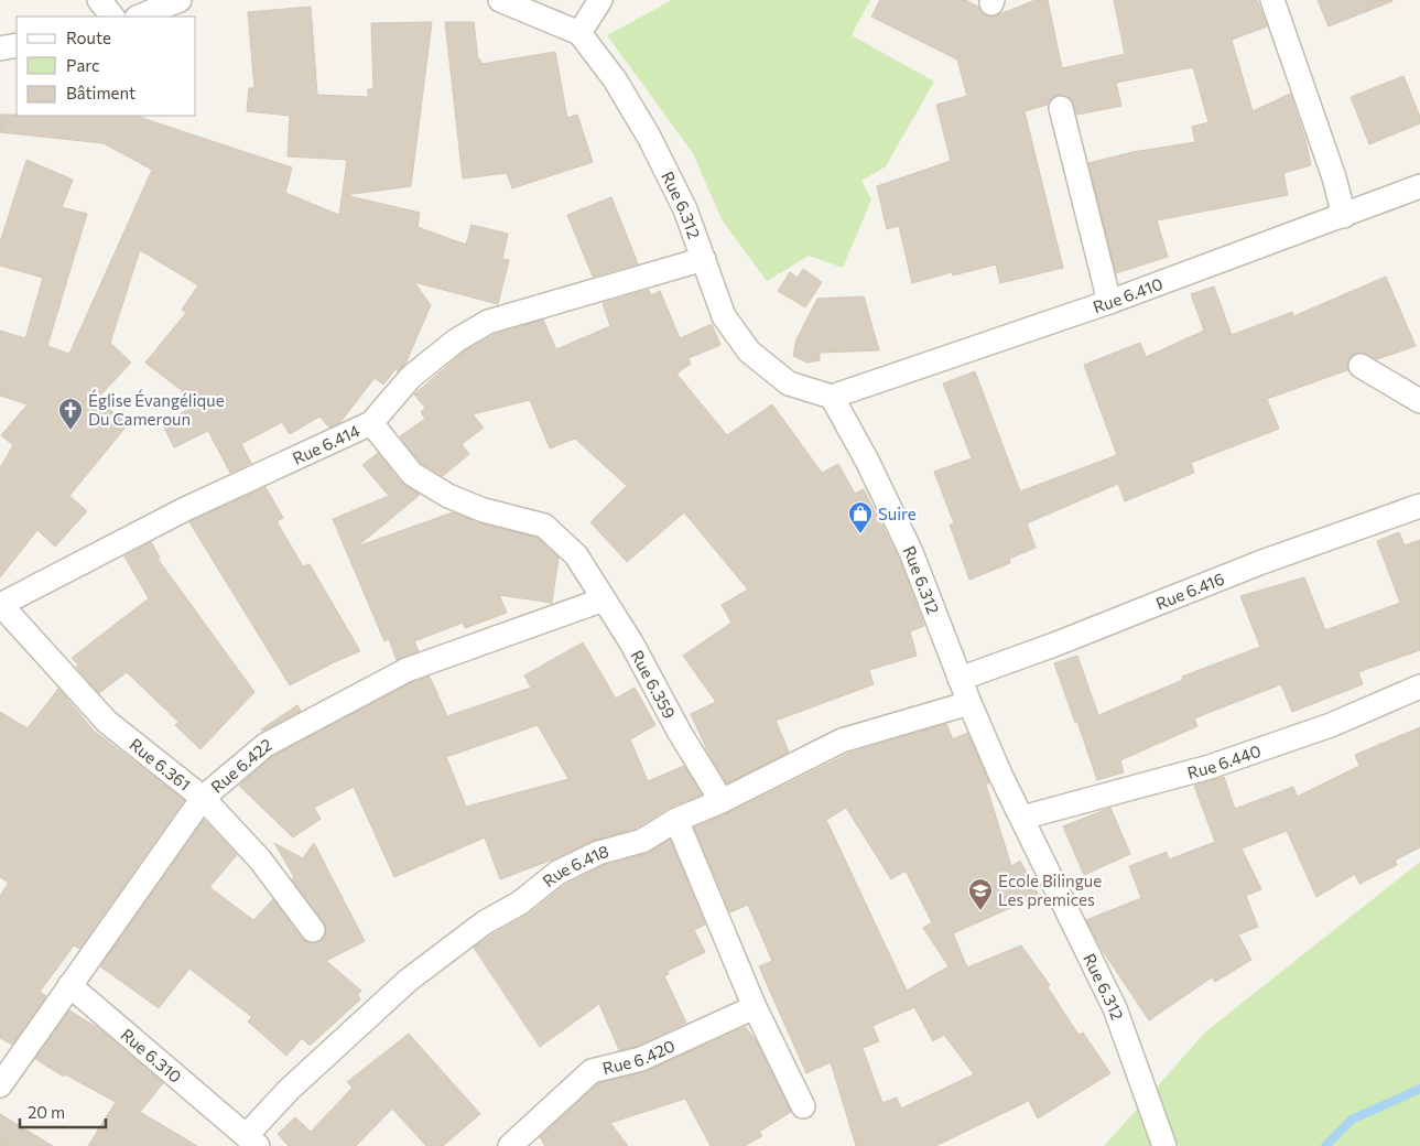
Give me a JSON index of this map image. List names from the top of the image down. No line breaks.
{"streets":{"street":["Rue 6.312","Rue 6.410","Rue 6.414","Rue 6.416","Rue 6.359","Rue 6.440","Rue 6.361","Rue 6.422","Rue 6.418","Rue 6.310","Rue 6.420"]},"crossings":[["Rue 6.312","Rue 6.410"],["Rue 6.312","Rue 6.414"],["Rue 6.312","Rue 6.416"],["Rue 6.312","Rue 6.440"],["Rue 6.414","Rue 6.359"],["Rue 6.414","Rue 6.361"],["Rue 6.359","Rue 6.422"],["Rue 6.359","Rue 6.418"],["Rue 6.361","Rue 6.422"],["Rue 6.422","Rue 6.310"],["Rue 6.418","Rue 6.310"]],"places":{"church":["Église Évangélique Du Cameroun"],"shop":["Suire"],"school or university":["Ecole Bilingue Les premices"]},"legend":["Route","Parc","Bâtiment"],"scale_bar":"20 m"}
